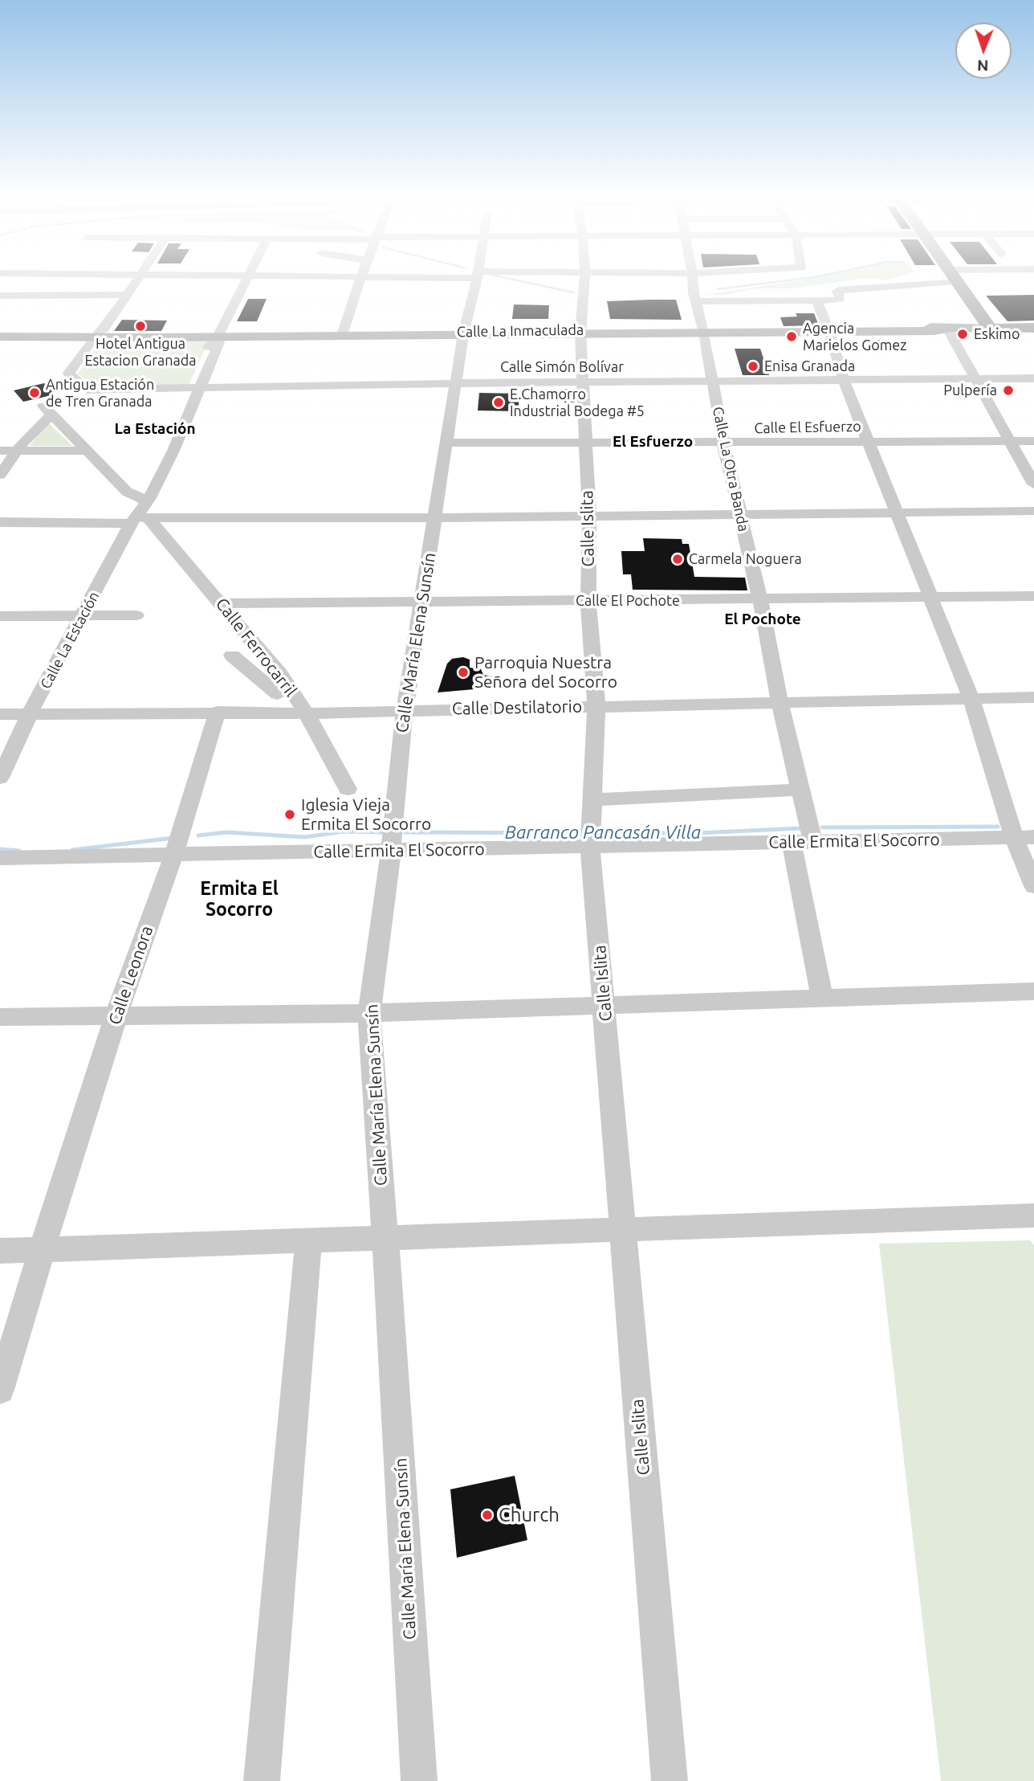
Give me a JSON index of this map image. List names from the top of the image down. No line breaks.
{"streets":{"main road":["Calle La Inmaculada"],"street":["Calle Simón Bolívar","Calle El Esfuerzo","Calle La Otra Banda","Calle Islita","Calle El Pochote","Calle La Estación","Calle María Elena Sunsín","Calle Ferrocarril","Calle Destilatorio","Calle Ermita El Socorro","Calle Leonora"]},"crossings":[["Calle La Inmaculada","Calle Simón Bolívar"],["Calle La Inmaculada","Calle La Otra Banda"],["Calle La Inmaculada","Calle Islita"],["Calle La Inmaculada","Calle La Estación"],["Calle La Inmaculada","Calle María Elena Sunsín"],["Calle Simón Bolívar","Calle La Otra Banda"],["Calle Simón Bolívar","Calle Islita"],["Calle Simón Bolívar","Calle La Estación"],["Calle Simón Bolívar","Calle María Elena Sunsín"],["Calle El Esfuerzo","Calle La Otra Banda"],["Calle El Esfuerzo","Calle Islita"],["Calle El Esfuerzo","Calle María Elena Sunsín"],["Calle La Otra Banda","Calle El Pochote"],["Calle La Otra Banda","Calle Destilatorio"],["Calle La Otra Banda","Calle Ermita El Socorro"],["Calle Islita","Calle El Pochote"],["Calle Islita","Calle Destilatorio"],["Calle Islita","Calle Ermita El Socorro"],["Calle El Pochote","Calle María Elena Sunsín"],["Calle El Pochote","Calle Ferrocarril"],["Calle La Estación","Calle Ferrocarril"],["Calle La Estación","Calle Destilatorio"],["Calle María Elena Sunsín","Calle Destilatorio"],["Calle María Elena Sunsín","Calle Ermita El Socorro"],["Calle Ferrocarril","Calle Destilatorio"],["Calle Destilatorio","Calle Leonora"],["Calle Ermita El Socorro","Calle Leonora"]],"districts":["La Estación","El Esfuerzo","El Pochote","Ermita El Socorro"],"water":["Barranco Pancasán Villa"],"places":["Hotel Antigua Estacion Granada","Eskimo","Agencia Marielos Gomez","Enisa Granada","Pulpería","Antigua Estación de Tren Granada","E.Chamorro Industrial Bodega #5","Carmela Noguera","Parroquia Nuestra Señora del Socorro","Iglesia Vieja Ermita El Socorro","Church"],"north":"bottom"}
